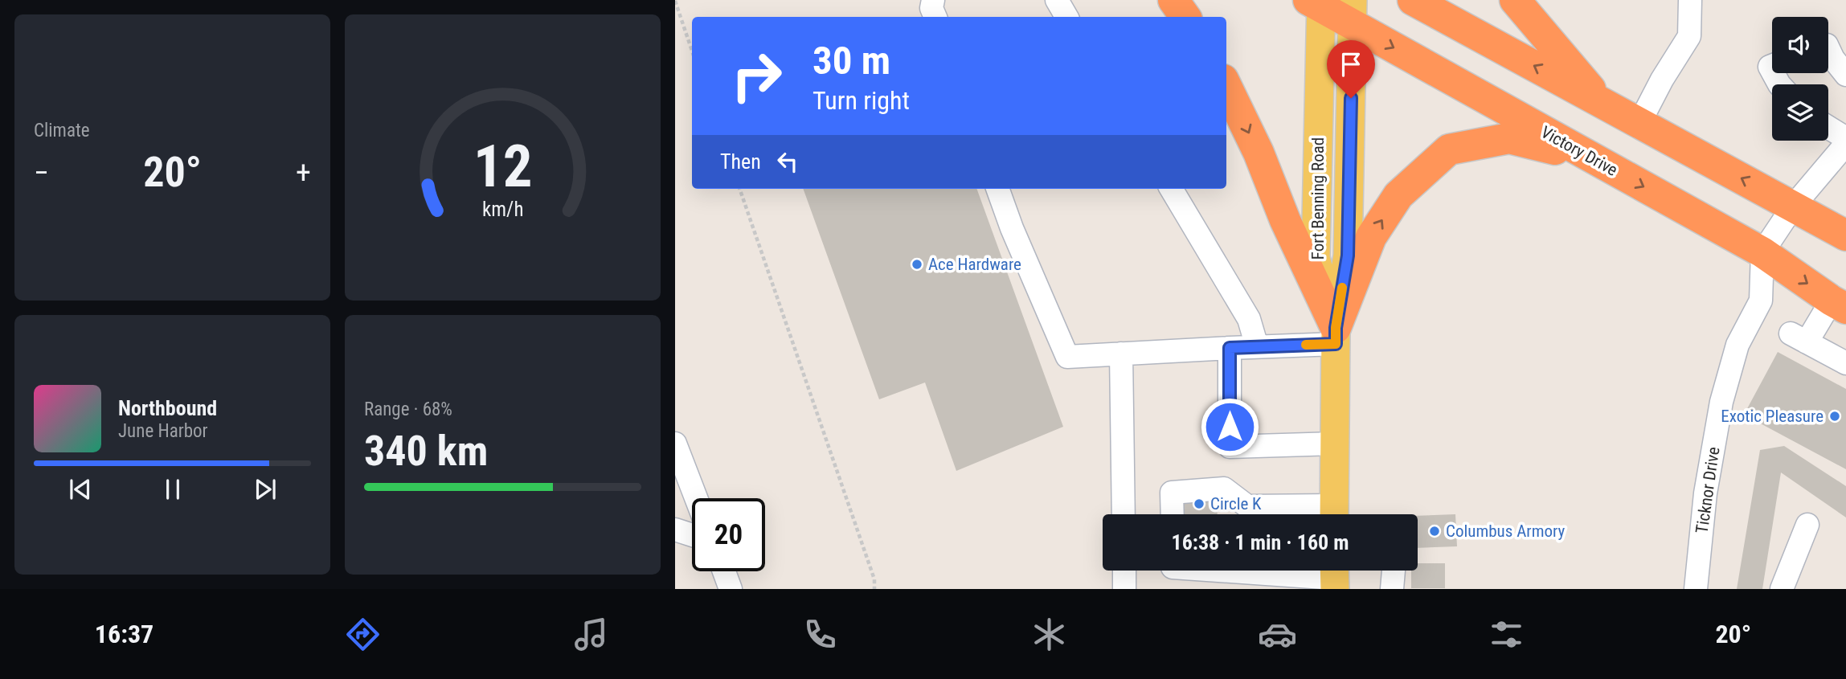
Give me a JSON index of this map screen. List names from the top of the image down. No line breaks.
{"streets":{"highway":["Victory Drive"],"main road":["Fort Benning Road"],"street":["Ticknor Drive"]},"crossings":[["Victory Drive","Fort Benning Road"],["Victory Drive","Ticknor Drive"]],"places":["Ace Hardware","Exotic Pleasure","Circle K","Columbus Armory"],"page":{"tile":["Climate",["Range · 68%","340 km"]],"turn":["30 m","Turn right"],"then":"Then","heat":["−","20°","+"],"song":["Northbound","June Harbor"],"limit":"20","trip":"16:38 · 1 min · 160 m","tabs":["16:37","20°"],"gauge":["12","km/h"]}}
